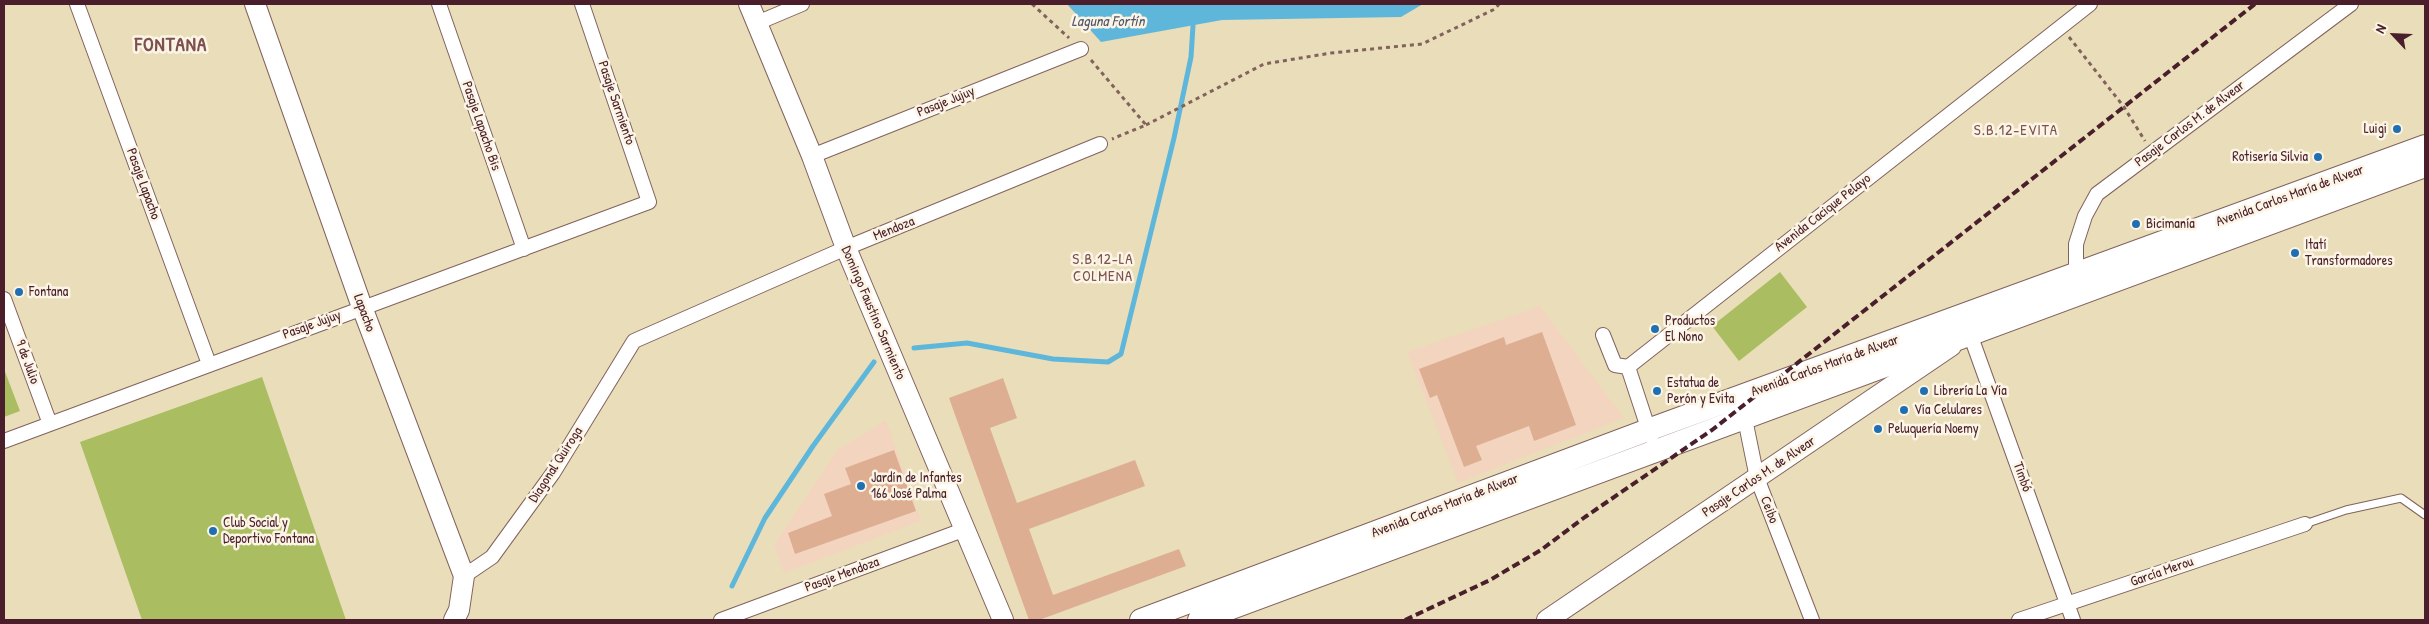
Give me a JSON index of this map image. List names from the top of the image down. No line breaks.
{"streets":{"main road":["Avenida Carlos María de Alvear"],"street":["Pasaje Jujuy","Pasaje Sarmiento","Pasaje Carlos M. de Alvear","Pasaje Lapacho Bis","Pasaje Lapacho","Avenida Cacique Pelayo","Mendoza","Lapacho","Domingo Faustino Sarmiento","9 de Julio","Diagonal Quiroga","Timbó","Ceibo","García Merou","Pasaje Mendoza"]},"crossings":[["Pasaje Jujuy","Pasaje Sarmiento"],["Pasaje Jujuy","Pasaje Lapacho Bis"],["Pasaje Jujuy","Pasaje Lapacho"],["Pasaje Jujuy","Lapacho"],["Pasaje Jujuy","Domingo Faustino Sarmiento"],["Pasaje Jujuy","9 de Julio"],["Pasaje Carlos M. de Alvear","Avenida Carlos María de Alvear"],["Pasaje Carlos M. de Alvear","Timbó"],["Pasaje Carlos M. de Alvear","Ceibo"],["Avenida Carlos María de Alvear","Timbó"],["Avenida Carlos María de Alvear","Ceibo"],["Mendoza","Domingo Faustino Sarmiento"],["Mendoza","Diagonal Quiroga"],["Lapacho","Diagonal Quiroga"],["Domingo Faustino Sarmiento","Pasaje Mendoza"],["Timbó","García Merou"]],"districts":["FONTANA","S.B.12-EVITA","S.B.12-LA COLMENA"],"water":["Laguna Fortín"],"places":["Luigi","Rotisería Silvia","Bicimanía","Itatí Transformadores","Fontana","Productos El Nono","Estatua de Perón y Evita","Librería La Vía","Vía Celulares","Peluquería Noemy","Jardín de Infantes 166 José Palma","Club Social y Deportivo Fontana"],"north":"top left"}
